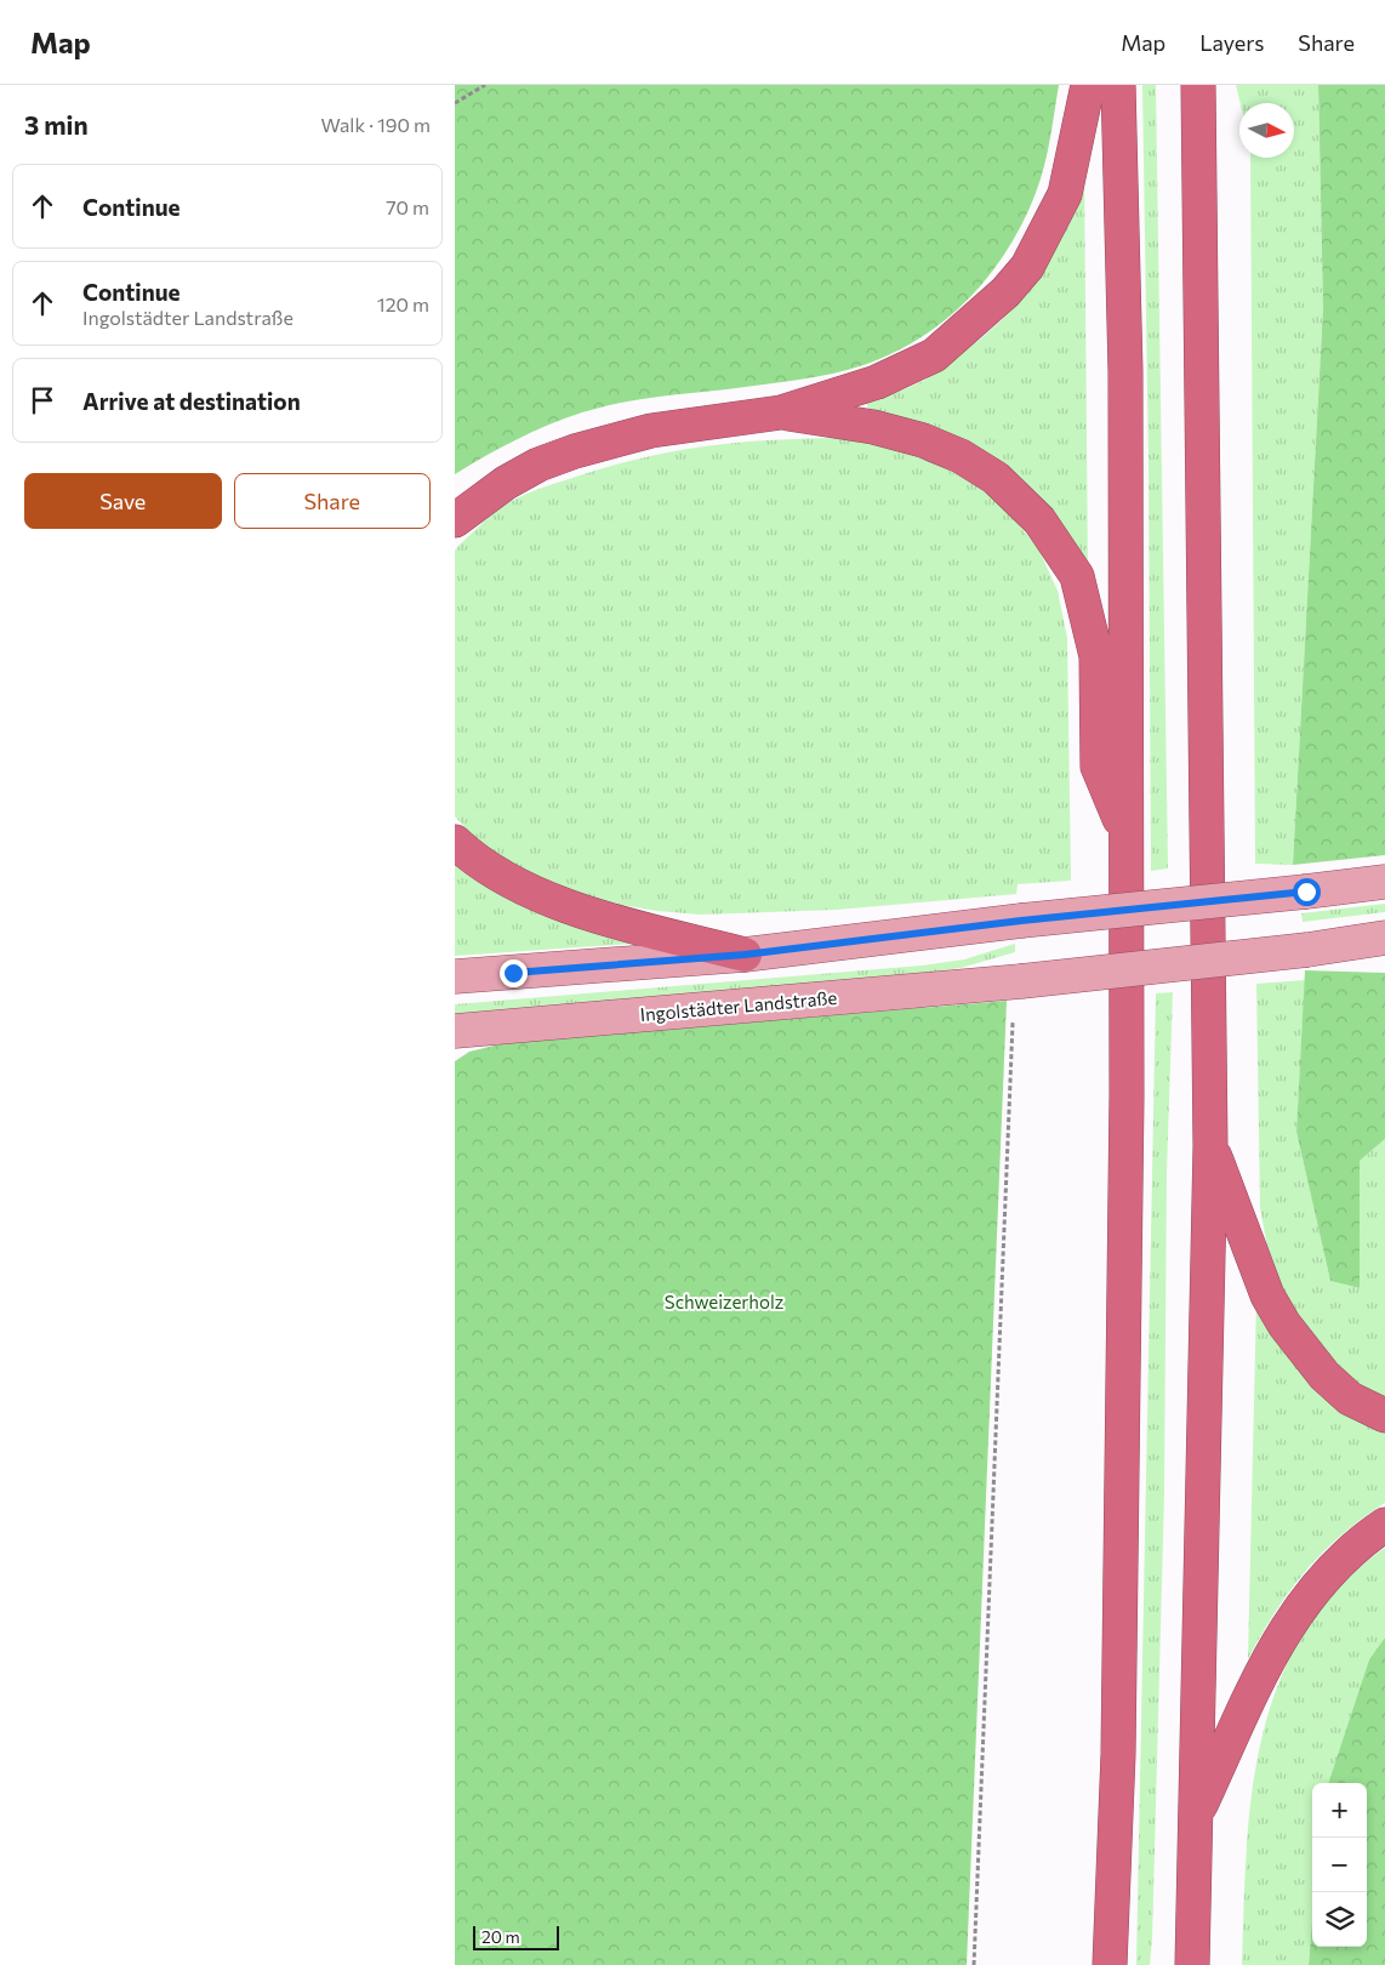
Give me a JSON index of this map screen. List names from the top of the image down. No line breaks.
{"streets":{"main road":["Ingolstädter Landstraße"]},"parks":["Schweizerholz"],"scale_bar":"20 m","north":"right","page":{"header":"Map","nav":["Map","Layers","Share"],"heading":["3 min","Walk · 190 m"],"list":[["Continue","70 m"],["Continue","Ingolstädter Landstraße","120 m"],"Arrive at destination"],"buttons":["Save","Share"],"map_buttons":["+","−"],"scale":"20 m"}}
